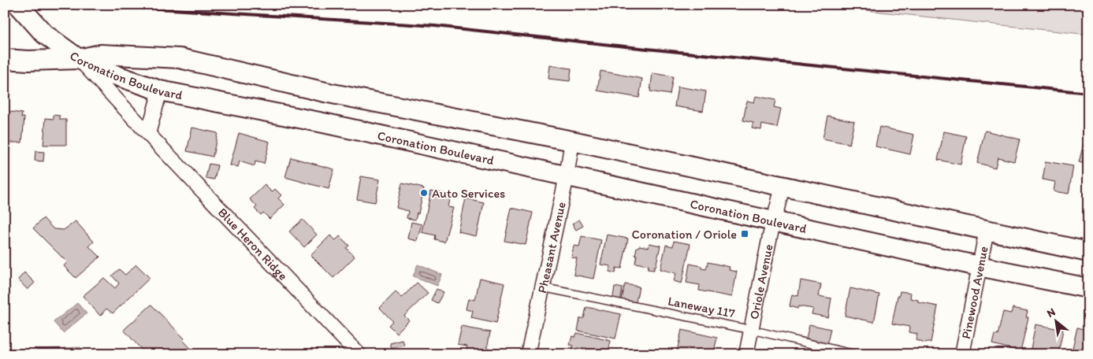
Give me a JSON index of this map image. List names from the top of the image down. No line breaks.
{"streets":{"main road":["Coronation Boulevard"],"street":["Blue Heron Ridge","Pheasant Avenue","Oriole Avenue","Pinewood Avenue"],"lane":["Laneway 117"]},"crossings":[["Coronation Boulevard","Blue Heron Ridge"],["Coronation Boulevard","Pheasant Avenue"],["Coronation Boulevard","Oriole Avenue"],["Coronation Boulevard","Pinewood Avenue"],["Pheasant Avenue","Laneway 117"],["Oriole Avenue","Laneway 117"]],"places":{"other":["Auto Services"],"transit":["Coronation / Oriole"]},"north":"top left"}
